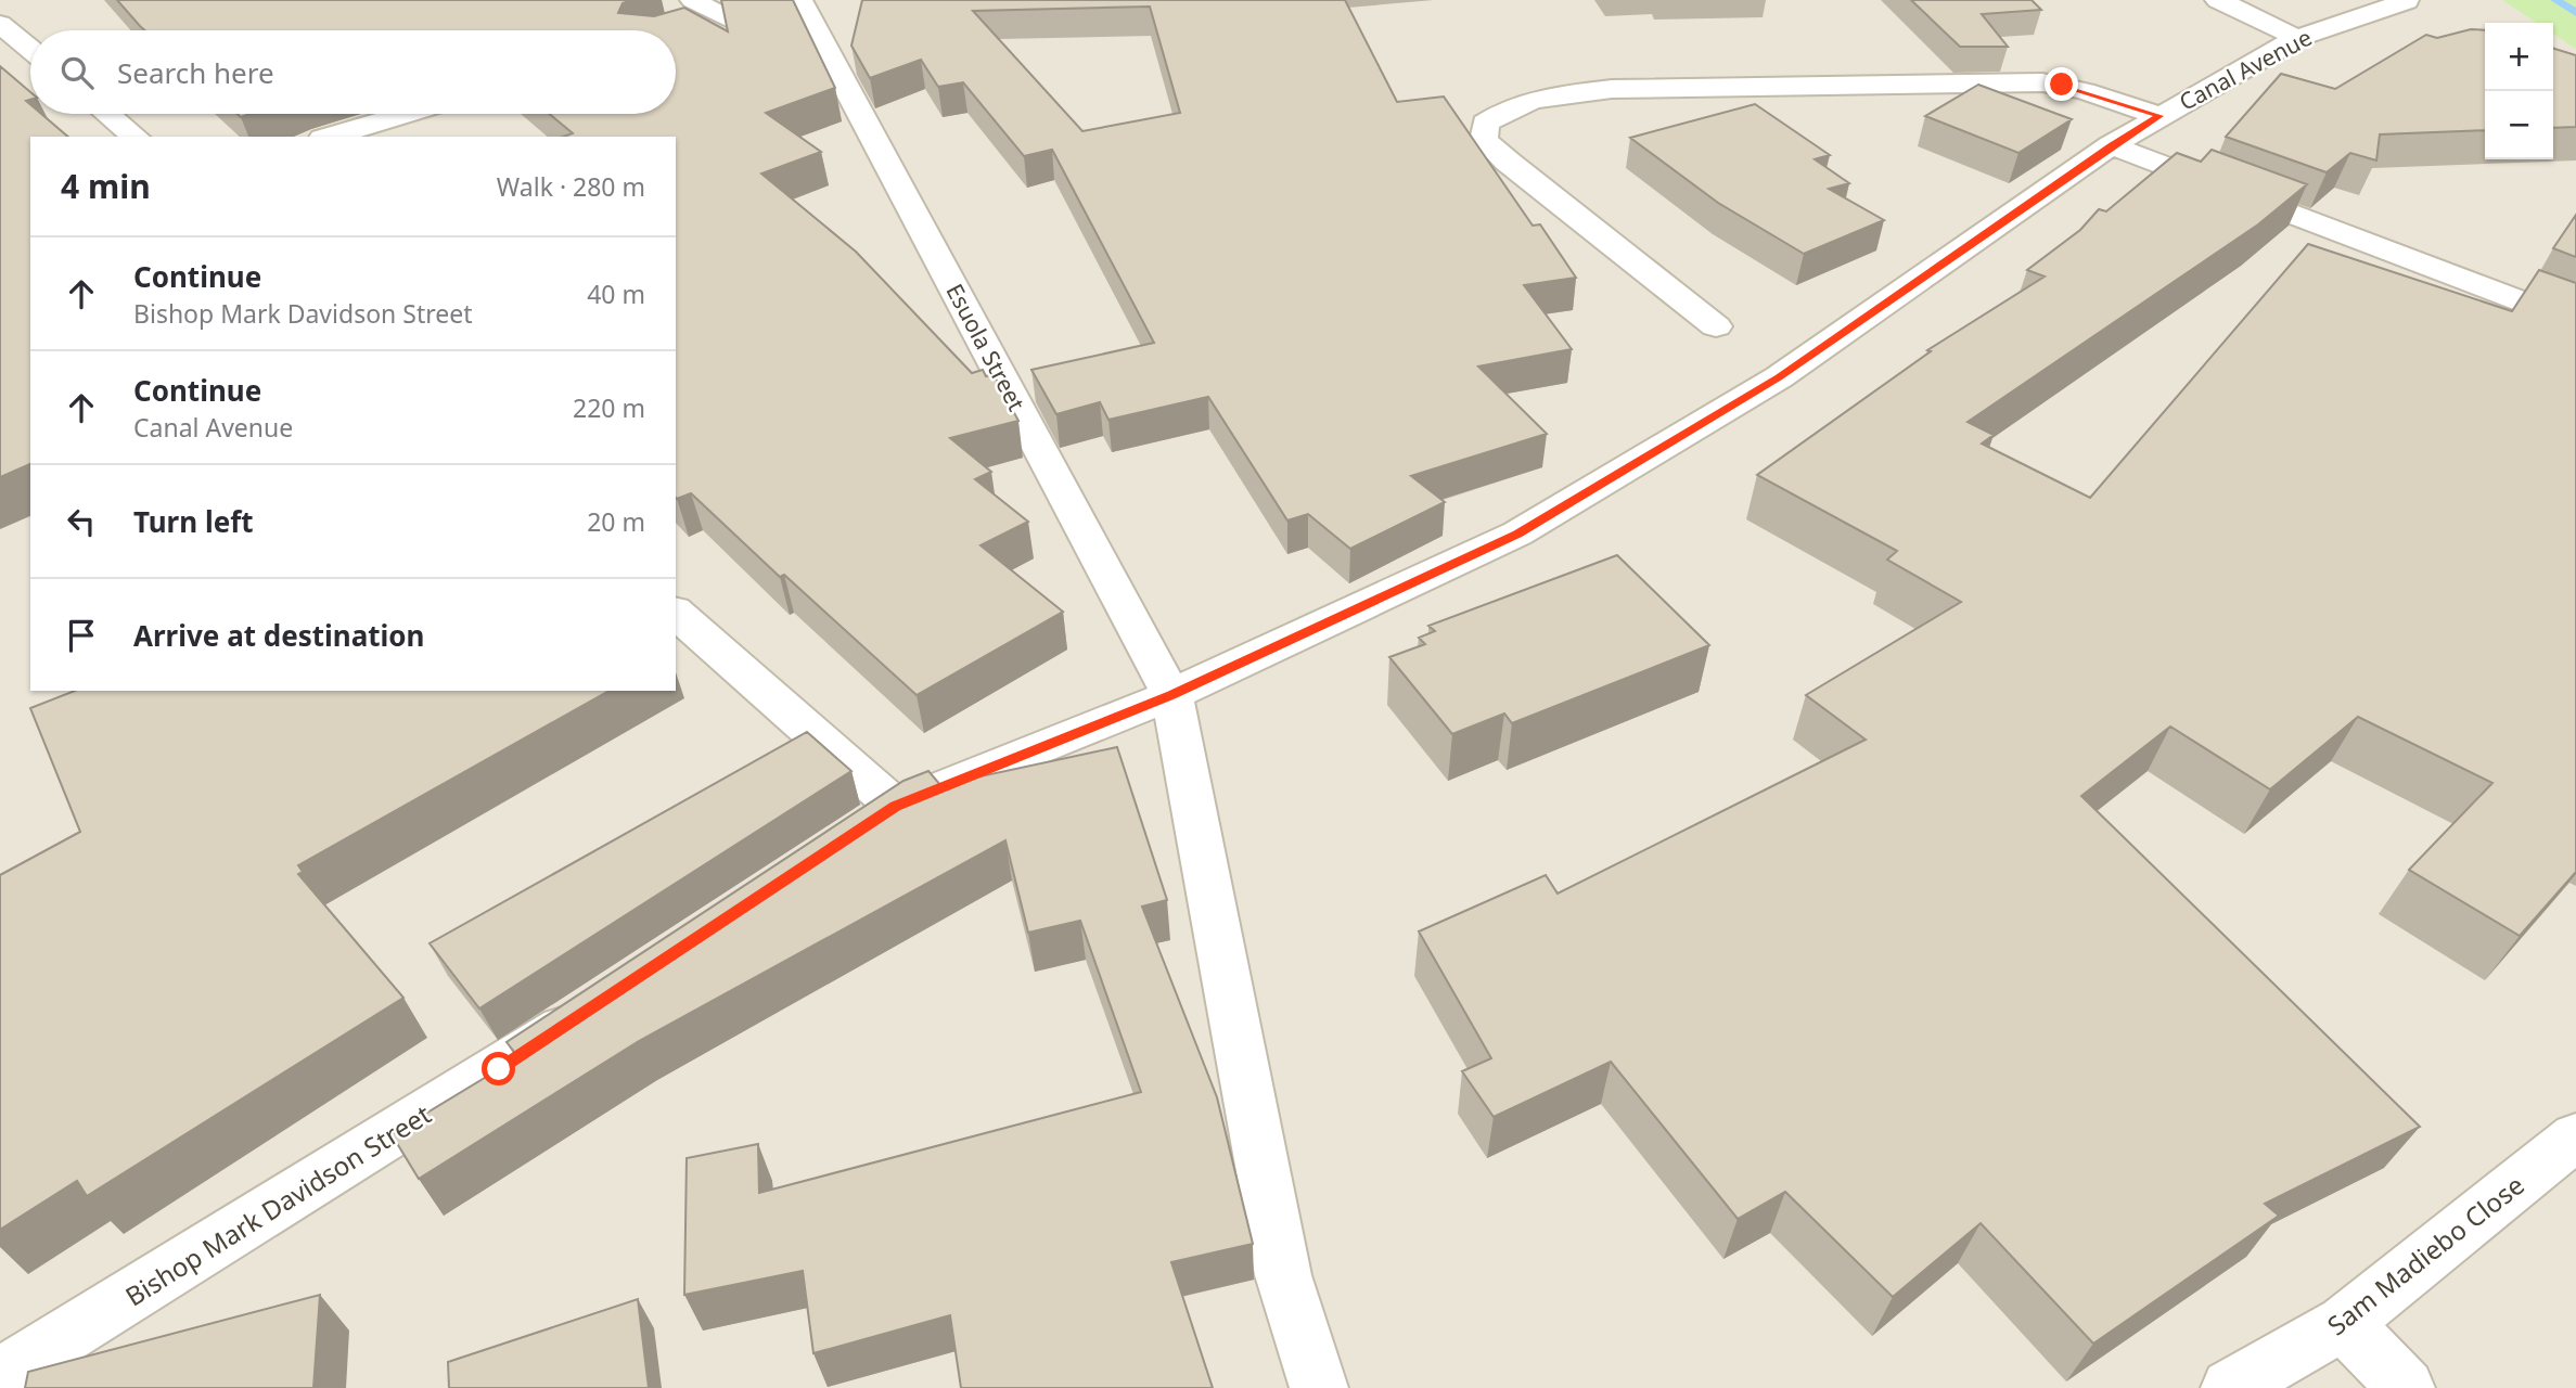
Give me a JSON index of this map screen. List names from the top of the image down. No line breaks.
{"streets":{"street":["Canal Avenue","Esuola Street","Bishop Mark Davidson Street","Sam Madiebo Close"]},"crossings":[["Canal Avenue","Esuola Street"]],"page":{"map_buttons":["+","−"],"search":"Search here","heading":["4 min","Walk · 280 m"],"list":[["Continue","Bishop Mark Davidson Street","40 m"],["Continue","Canal Avenue","220 m"],["Turn left","20 m"],"Arrive at destination"]}}
